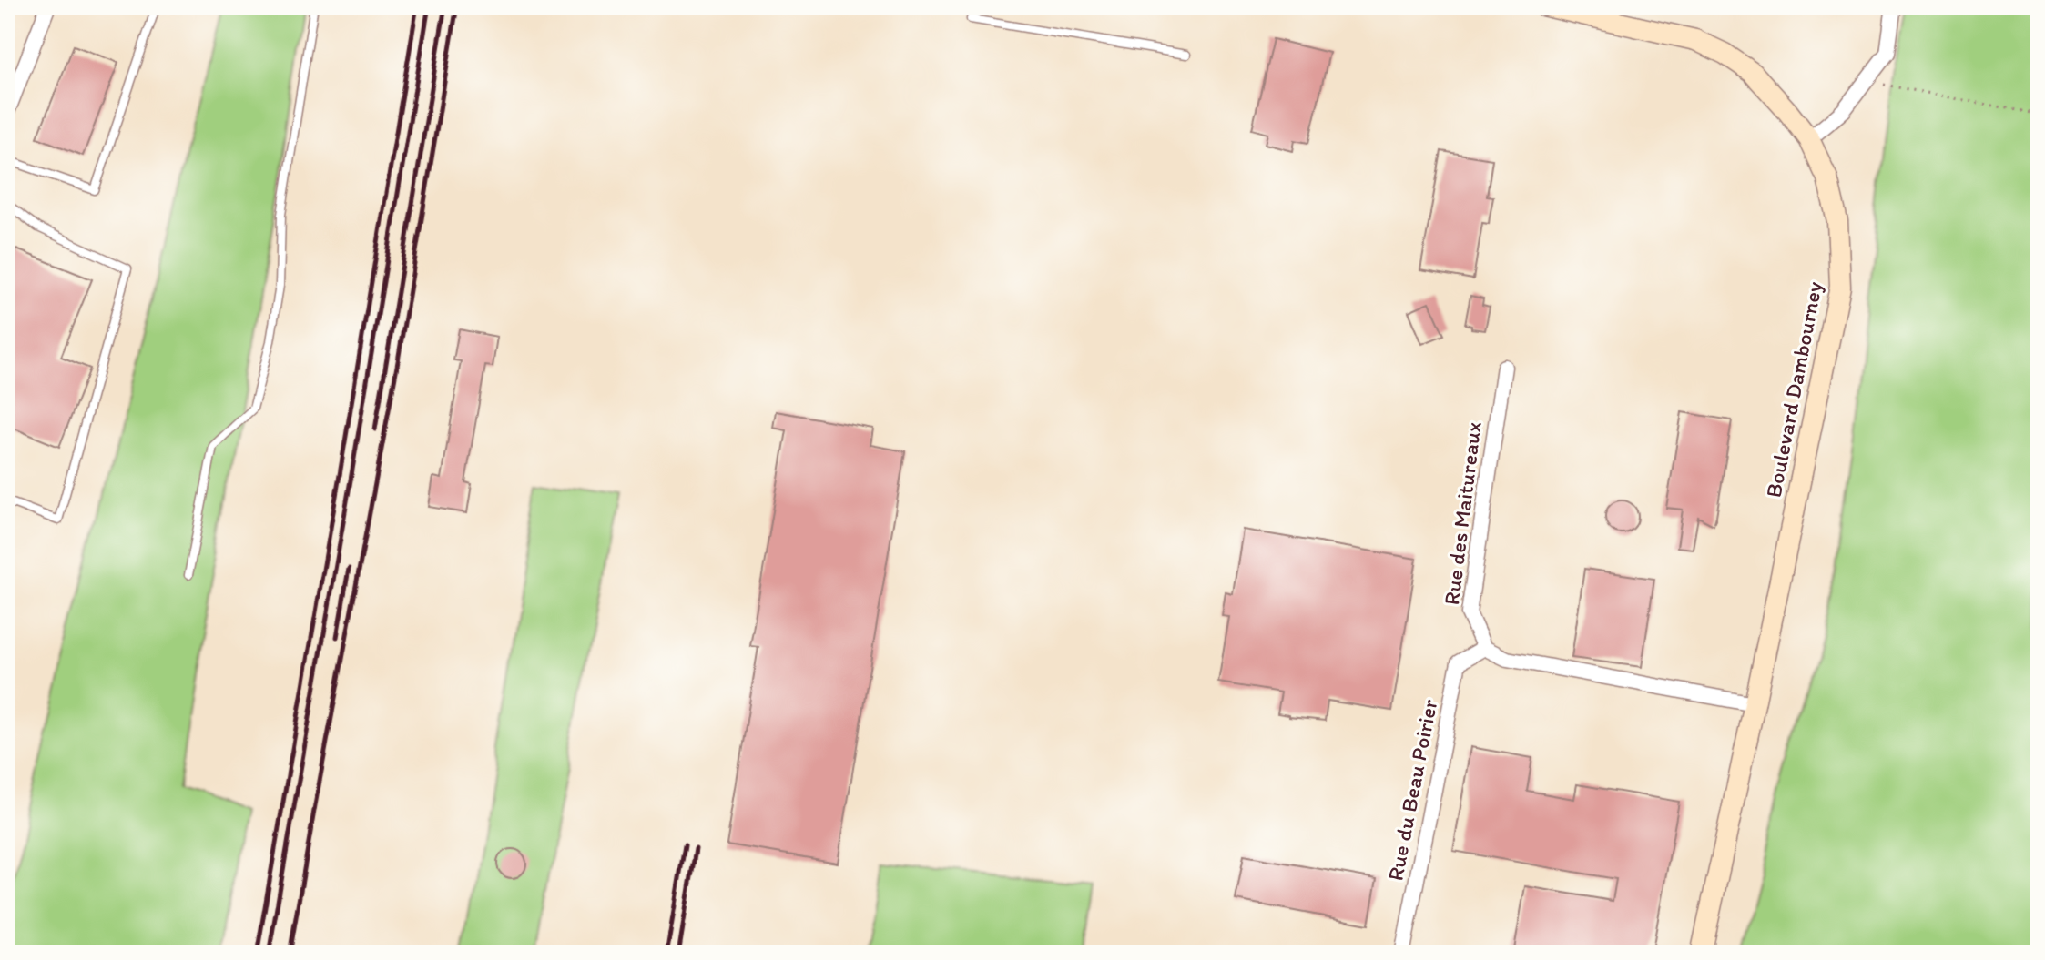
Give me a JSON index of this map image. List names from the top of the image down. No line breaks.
{"streets":{"street":["Boulevard Dambourney","Rue des Maitureaux","Rue du Beau Poirier"]},"crossings":[["Rue des Maitureaux","Rue du Beau Poirier"]]}
